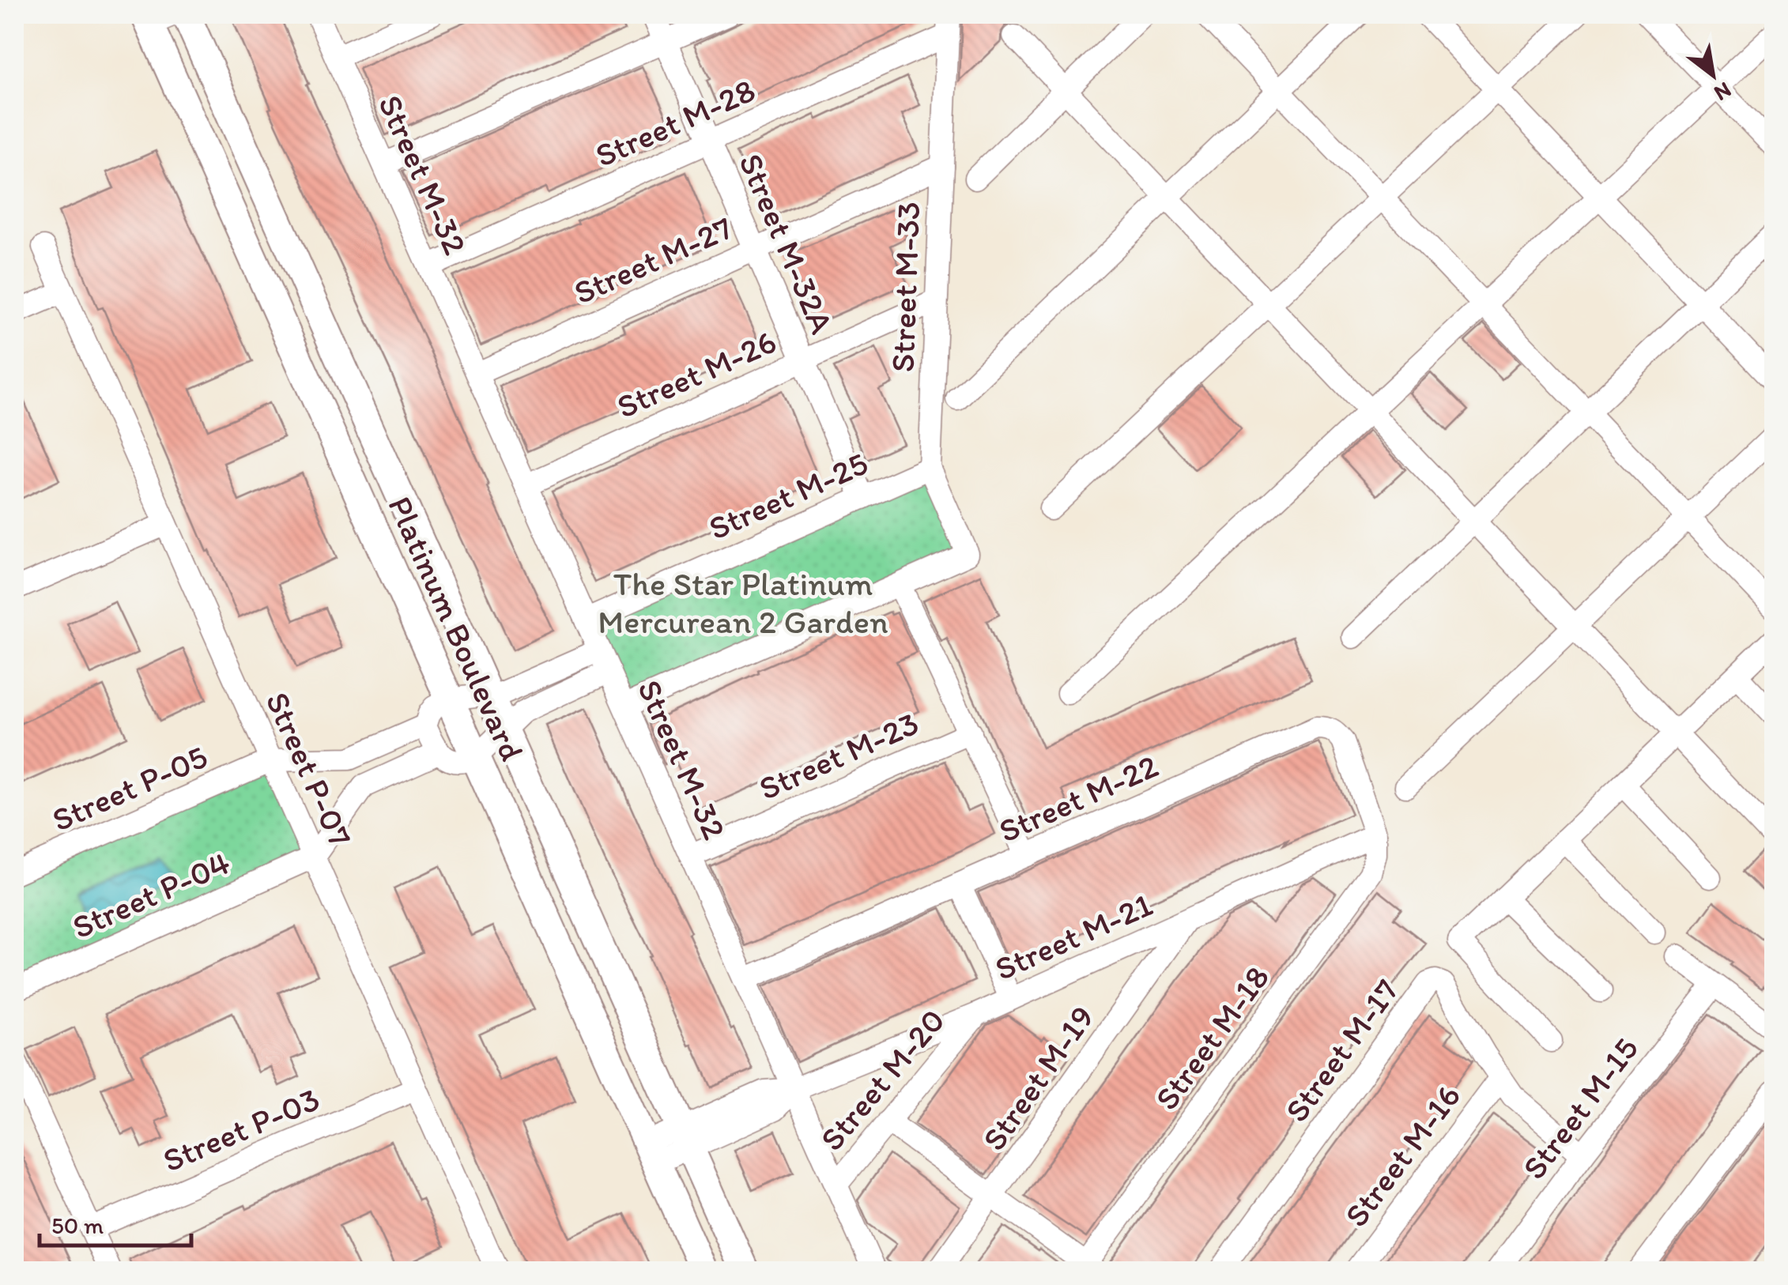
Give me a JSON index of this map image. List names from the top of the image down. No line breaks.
{"streets":{"street":["Street M-28","Street M-32","Street M-32A","Street M-27","Street M-33","Street M-26","Street M-25","Platinum Boulevard","Street M-23","Street P-07","Street P-05","Street M-22","Street P-04","Street M-21","Street M-18","Street M-17","Street M-19","Street M-20","Street M-15","Street P-03","Street M-16"]},"crossings":[["Street M-28","Street M-32"],["Street M-28","Street M-32A"],["Street M-28","Street M-33"],["Street M-32","Street M-27"],["Street M-32","Street M-26"],["Street M-32","Street M-25"],["Street M-32","Street M-23"],["Street M-32","Street M-22"],["Street M-32","Street M-21"],["Street M-32","Street M-20"],["Street M-32A","Street M-27"],["Street M-32A","Street M-26"],["Street M-32A","Street M-25"],["Street M-27","Street M-33"],["Street M-33","Street M-26"],["Street M-33","Street M-25"],["Platinum Boulevard","Street M-21"],["Street P-07","Street P-05"],["Street P-07","Street P-04"],["Street P-07","Street P-03"],["Street M-22","Street M-21"],["Street M-22","Street M-18"],["Street M-21","Street M-18"],["Street M-21","Street M-19"],["Street M-21","Street M-20"],["Street M-17","Street M-15"],["Street M-17","Street M-16"]],"parks":["The Star Platinum Mercurean 2 Garden"],"scale_bar":"50 m","north":"bottom right"}
